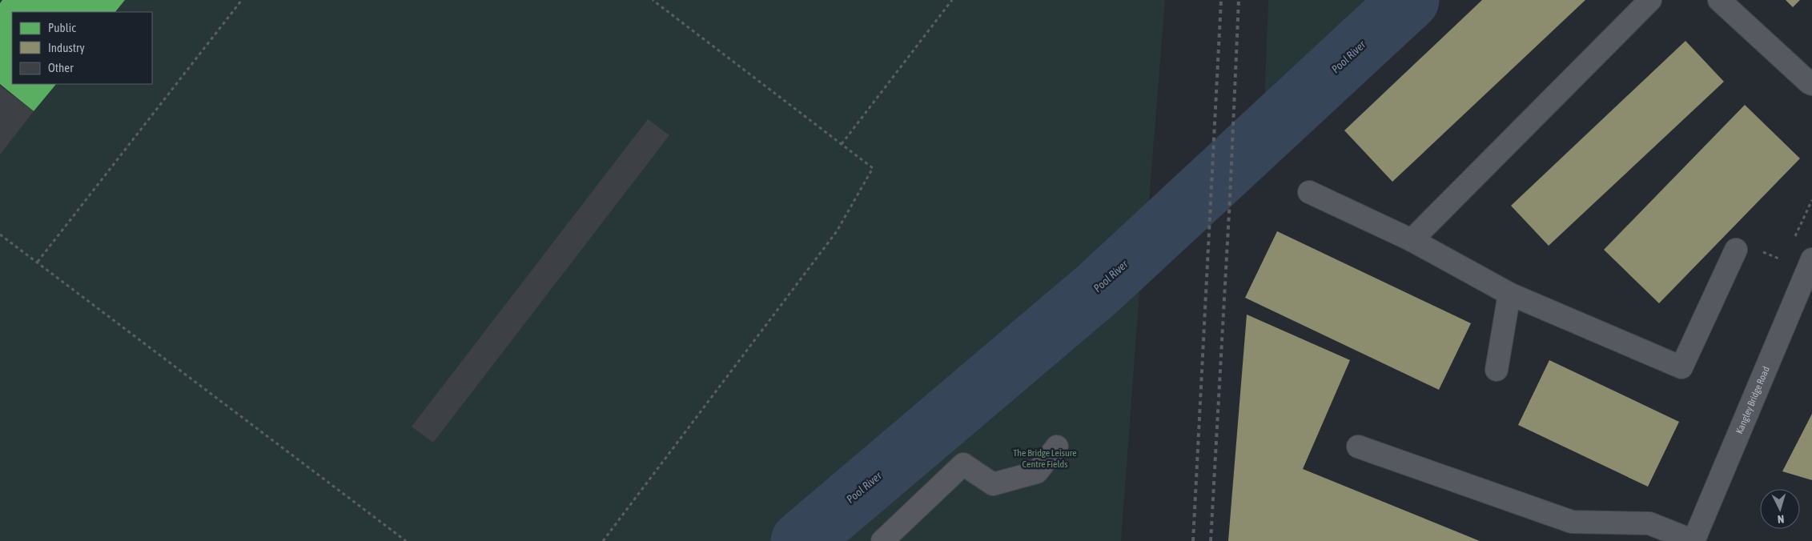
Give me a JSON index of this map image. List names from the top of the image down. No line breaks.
{"streets":{"street":["Kangley Bridge Road"]},"water":["Pool River"],"parks":["The Bridge Leisure Centre Fields"],"legend":["Public","Industry","Other"],"north":"bottom"}
